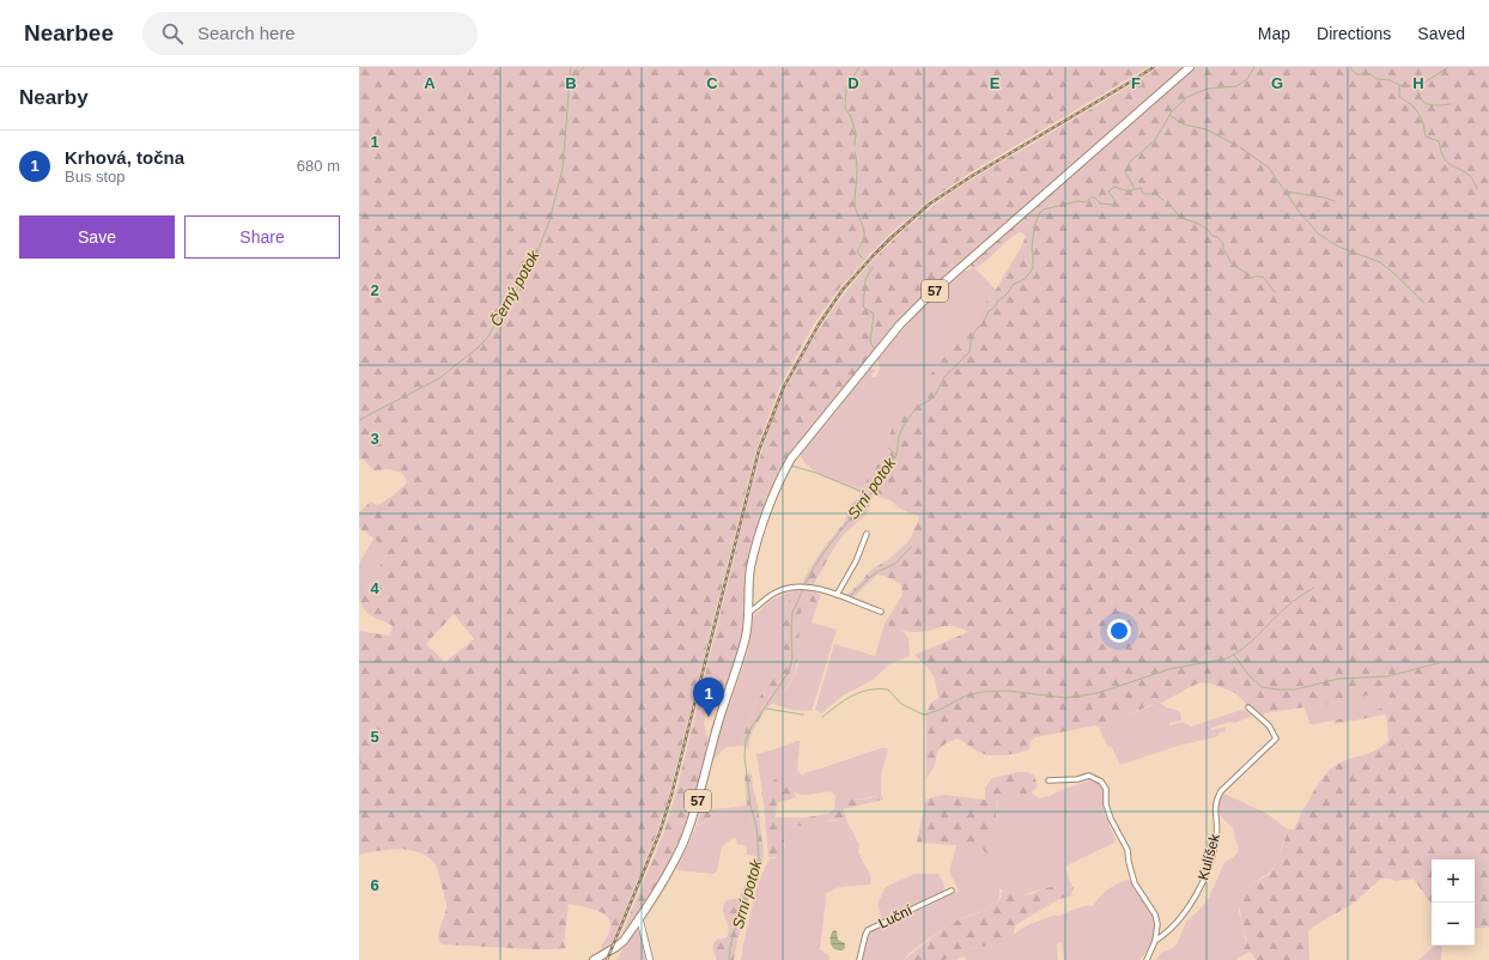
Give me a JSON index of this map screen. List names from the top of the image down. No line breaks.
{"streets":{"main road":["57"],"street":["Kulíšek","Luční"]},"water":["Černý potok","Srní potok"],"page":{"header":"Nearbee","search":"Search here","nav":["Map","Directions","Saved"],"heading":"Nearby","list":[{"mark":"1","name":"Krhová, točna","note":"Bus stop","value":"680 m"}],"buttons":["Save","Share"],"pins":"1","map_buttons":["+","−"]},"grid":{"columns":["A","B","C","D","E","F","G","H"],"rows":["1","2","3","4","5","6"]}}
